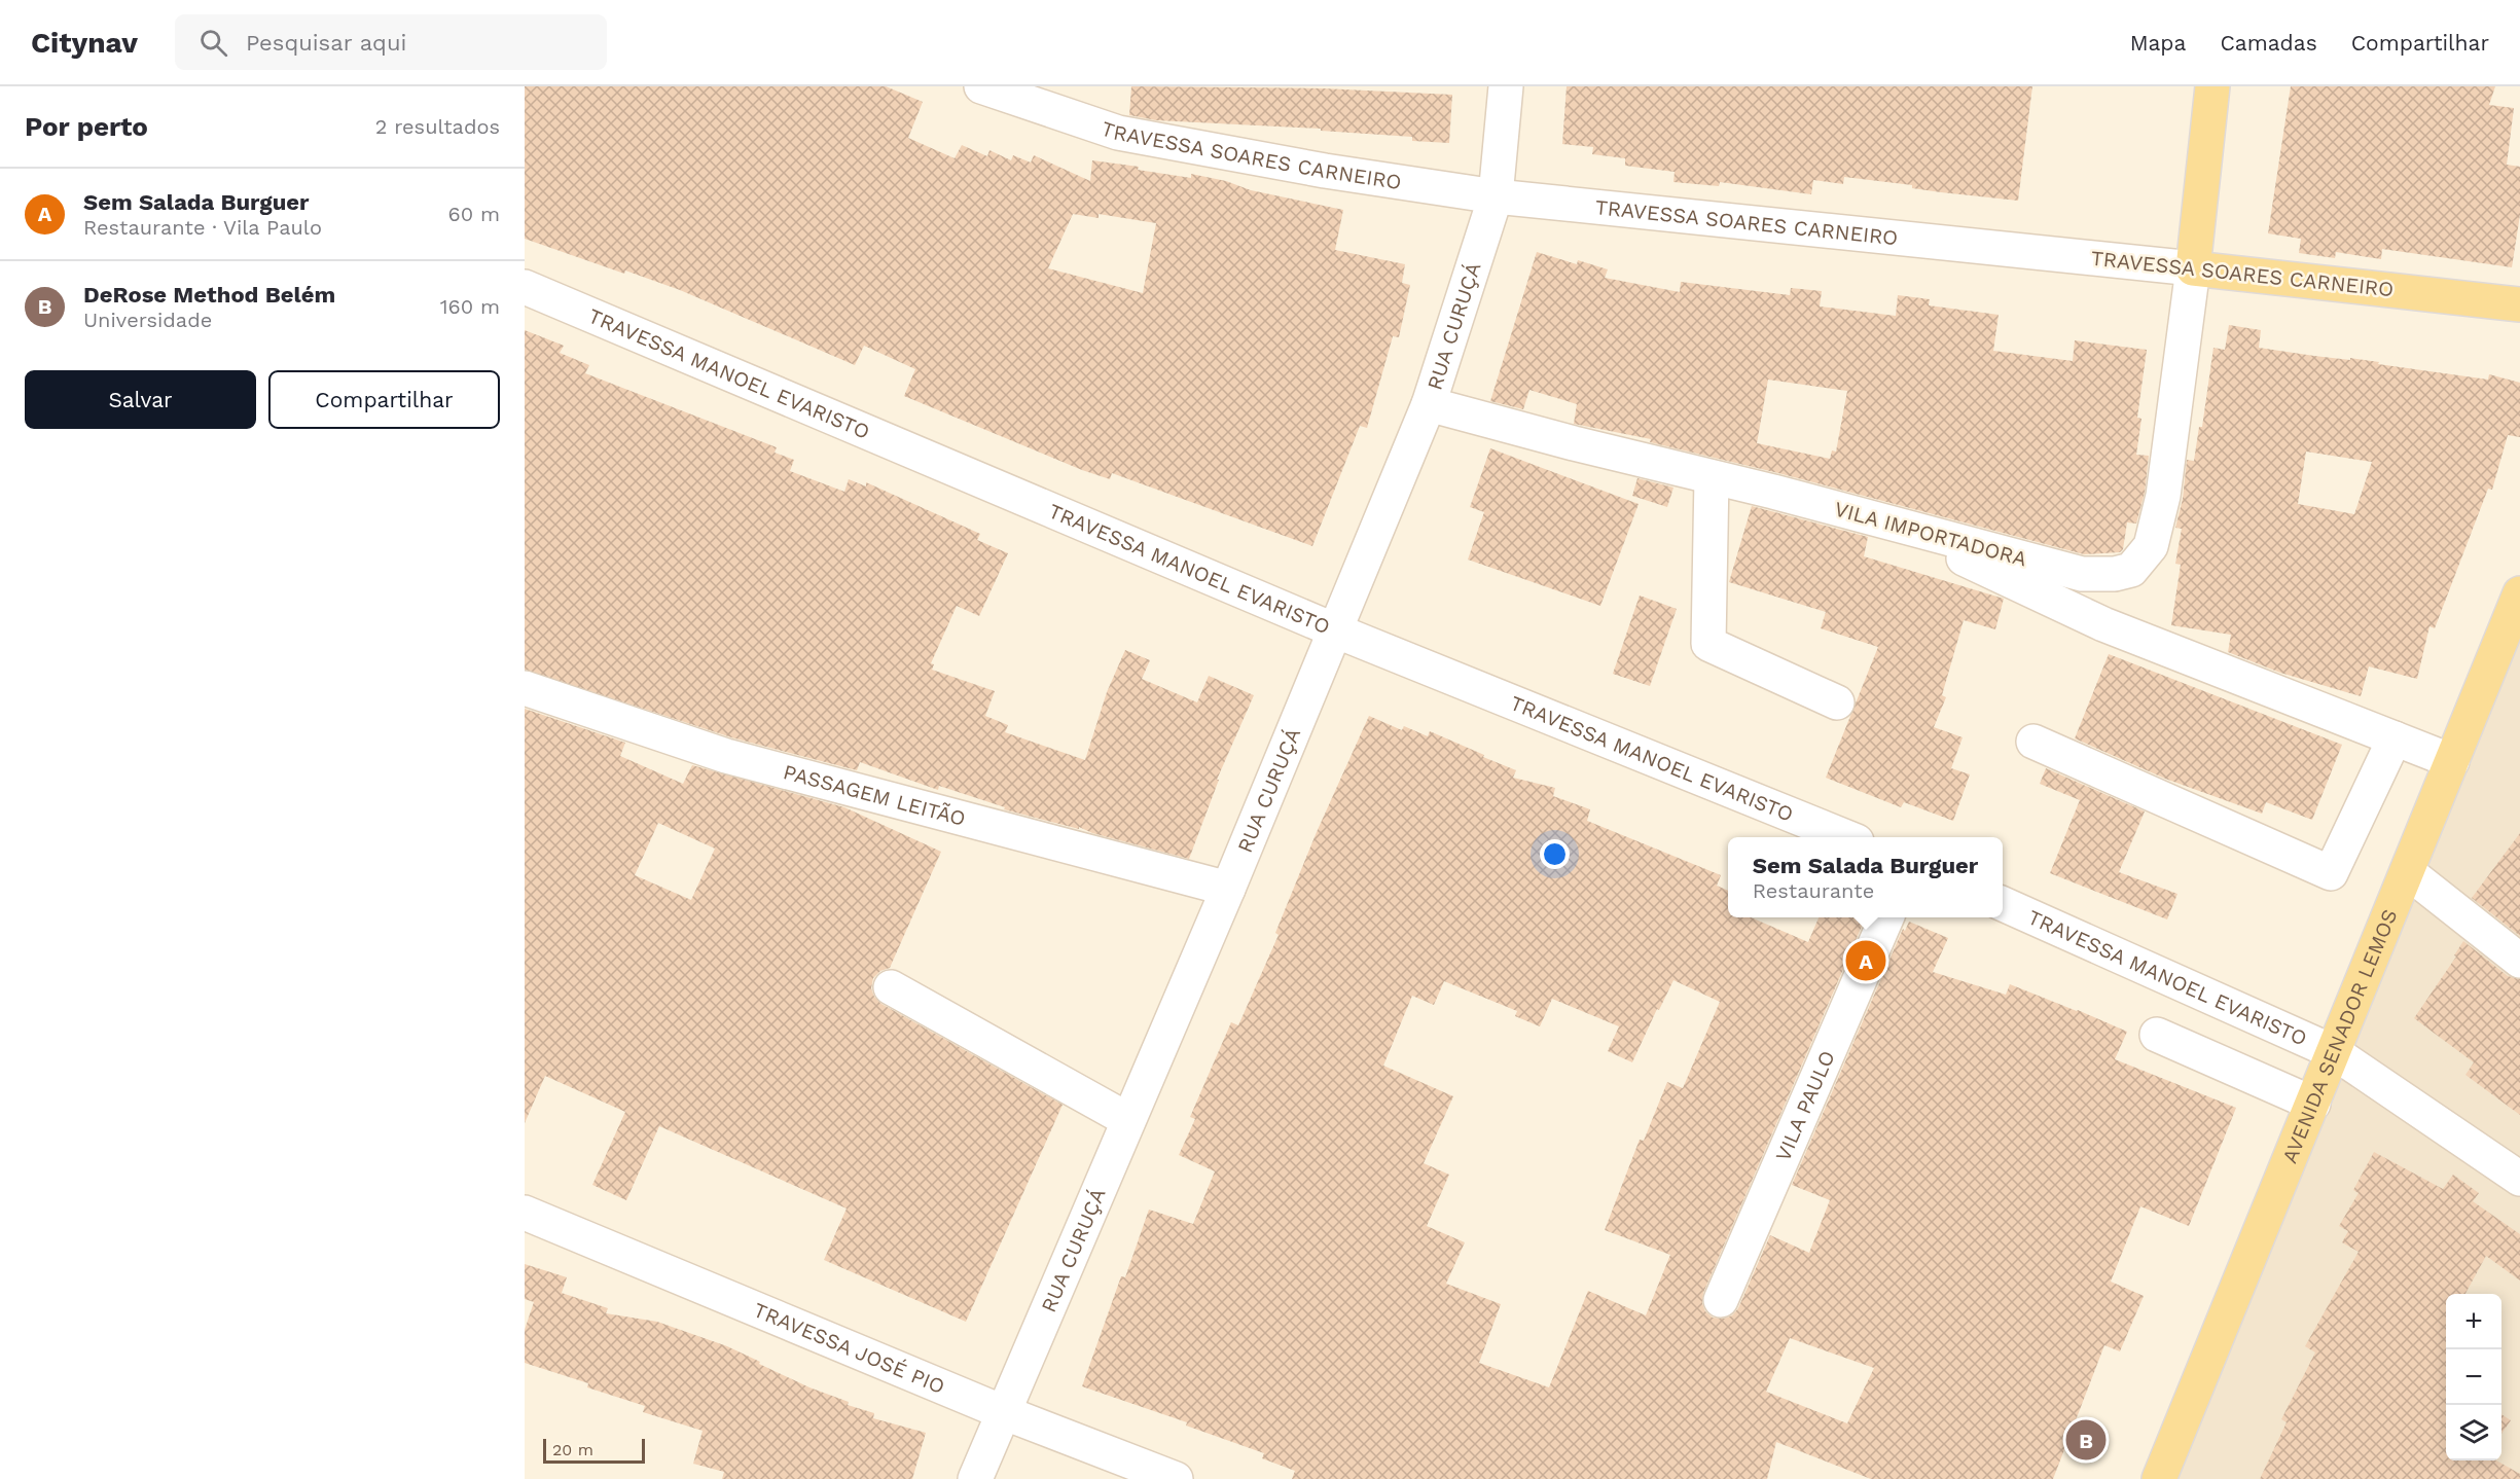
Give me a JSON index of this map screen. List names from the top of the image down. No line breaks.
{"streets":{"main road":["TRAVESSA SOARES CARNEIRO","AVENIDA SENADOR LEMOS"],"street":["RUA CURUÇÁ","TRAVESSA MANOEL EVARISTO","VILA IMPORTADORA","PASSAGEM LEITÃO","VILA PAULO","TRAVESSA JOSÉ PIO"]},"crossings":[["TRAVESSA SOARES CARNEIRO","RUA CURUÇÁ"],["TRAVESSA SOARES CARNEIRO","VILA IMPORTADORA"],["RUA CURUÇÁ","TRAVESSA MANOEL EVARISTO"],["RUA CURUÇÁ","VILA IMPORTADORA"],["RUA CURUÇÁ","PASSAGEM LEITÃO"],["RUA CURUÇÁ","TRAVESSA JOSÉ PIO"],["TRAVESSA MANOEL EVARISTO","AVENIDA SENADOR LEMOS"]],"scale_bar":"20 m","page":{"header":"Citynav","search":"Pesquisar aqui","nav":["Mapa","Camadas","Compartilhar"],"heading":["Por perto","2 resultados"],"list":[{"mark":"A","name":"Sem Salada Burguer","note":"Restaurante · Vila Paulo","value":"60 m"},{"mark":"B","name":"DeRose Method Belém","note":"Universidade","value":"160 m"}],"buttons":["Salvar","Compartilhar"],"popup":["Sem Salada Burguer","Restaurante"],"pins":["A","B"],"map_buttons":["+","−"],"scale":"20 m"}}
